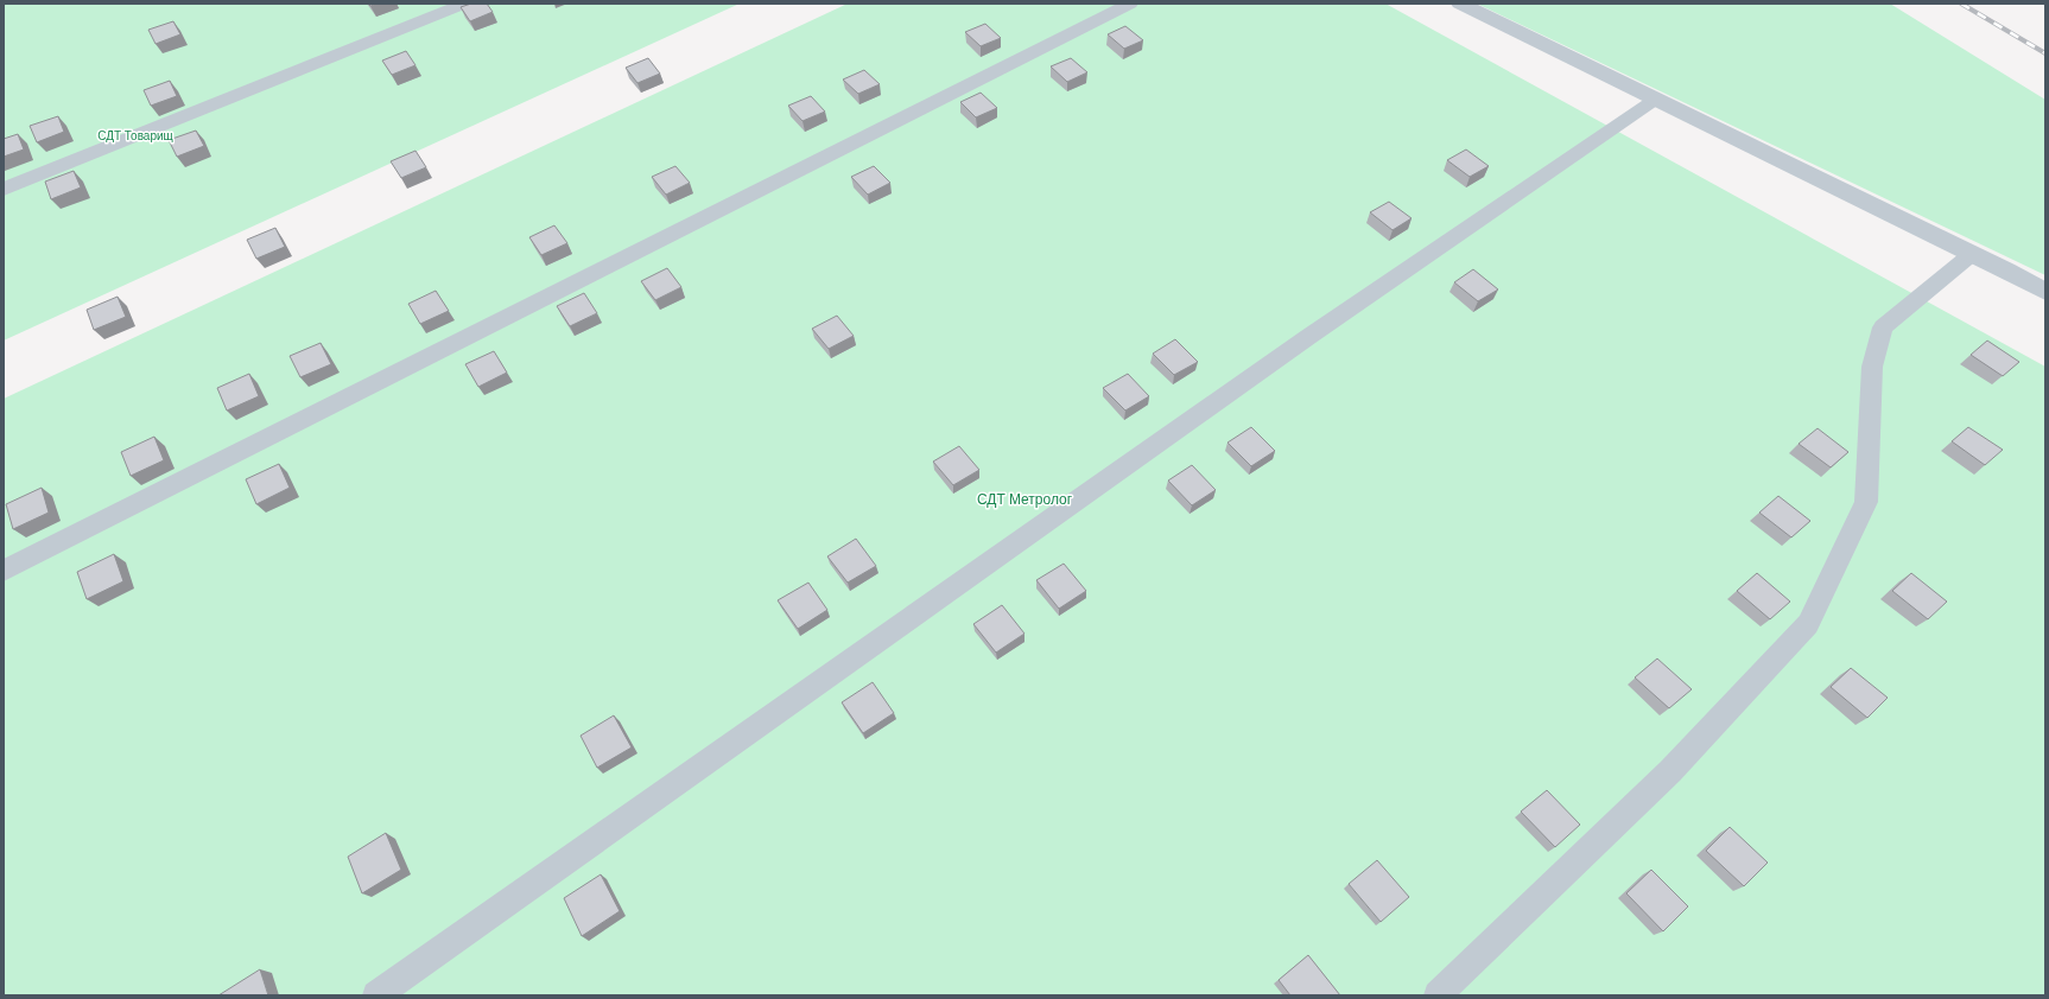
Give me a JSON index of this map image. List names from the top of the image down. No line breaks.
{"parks":["СДТ Товарищ","СДТ Метролог"]}
